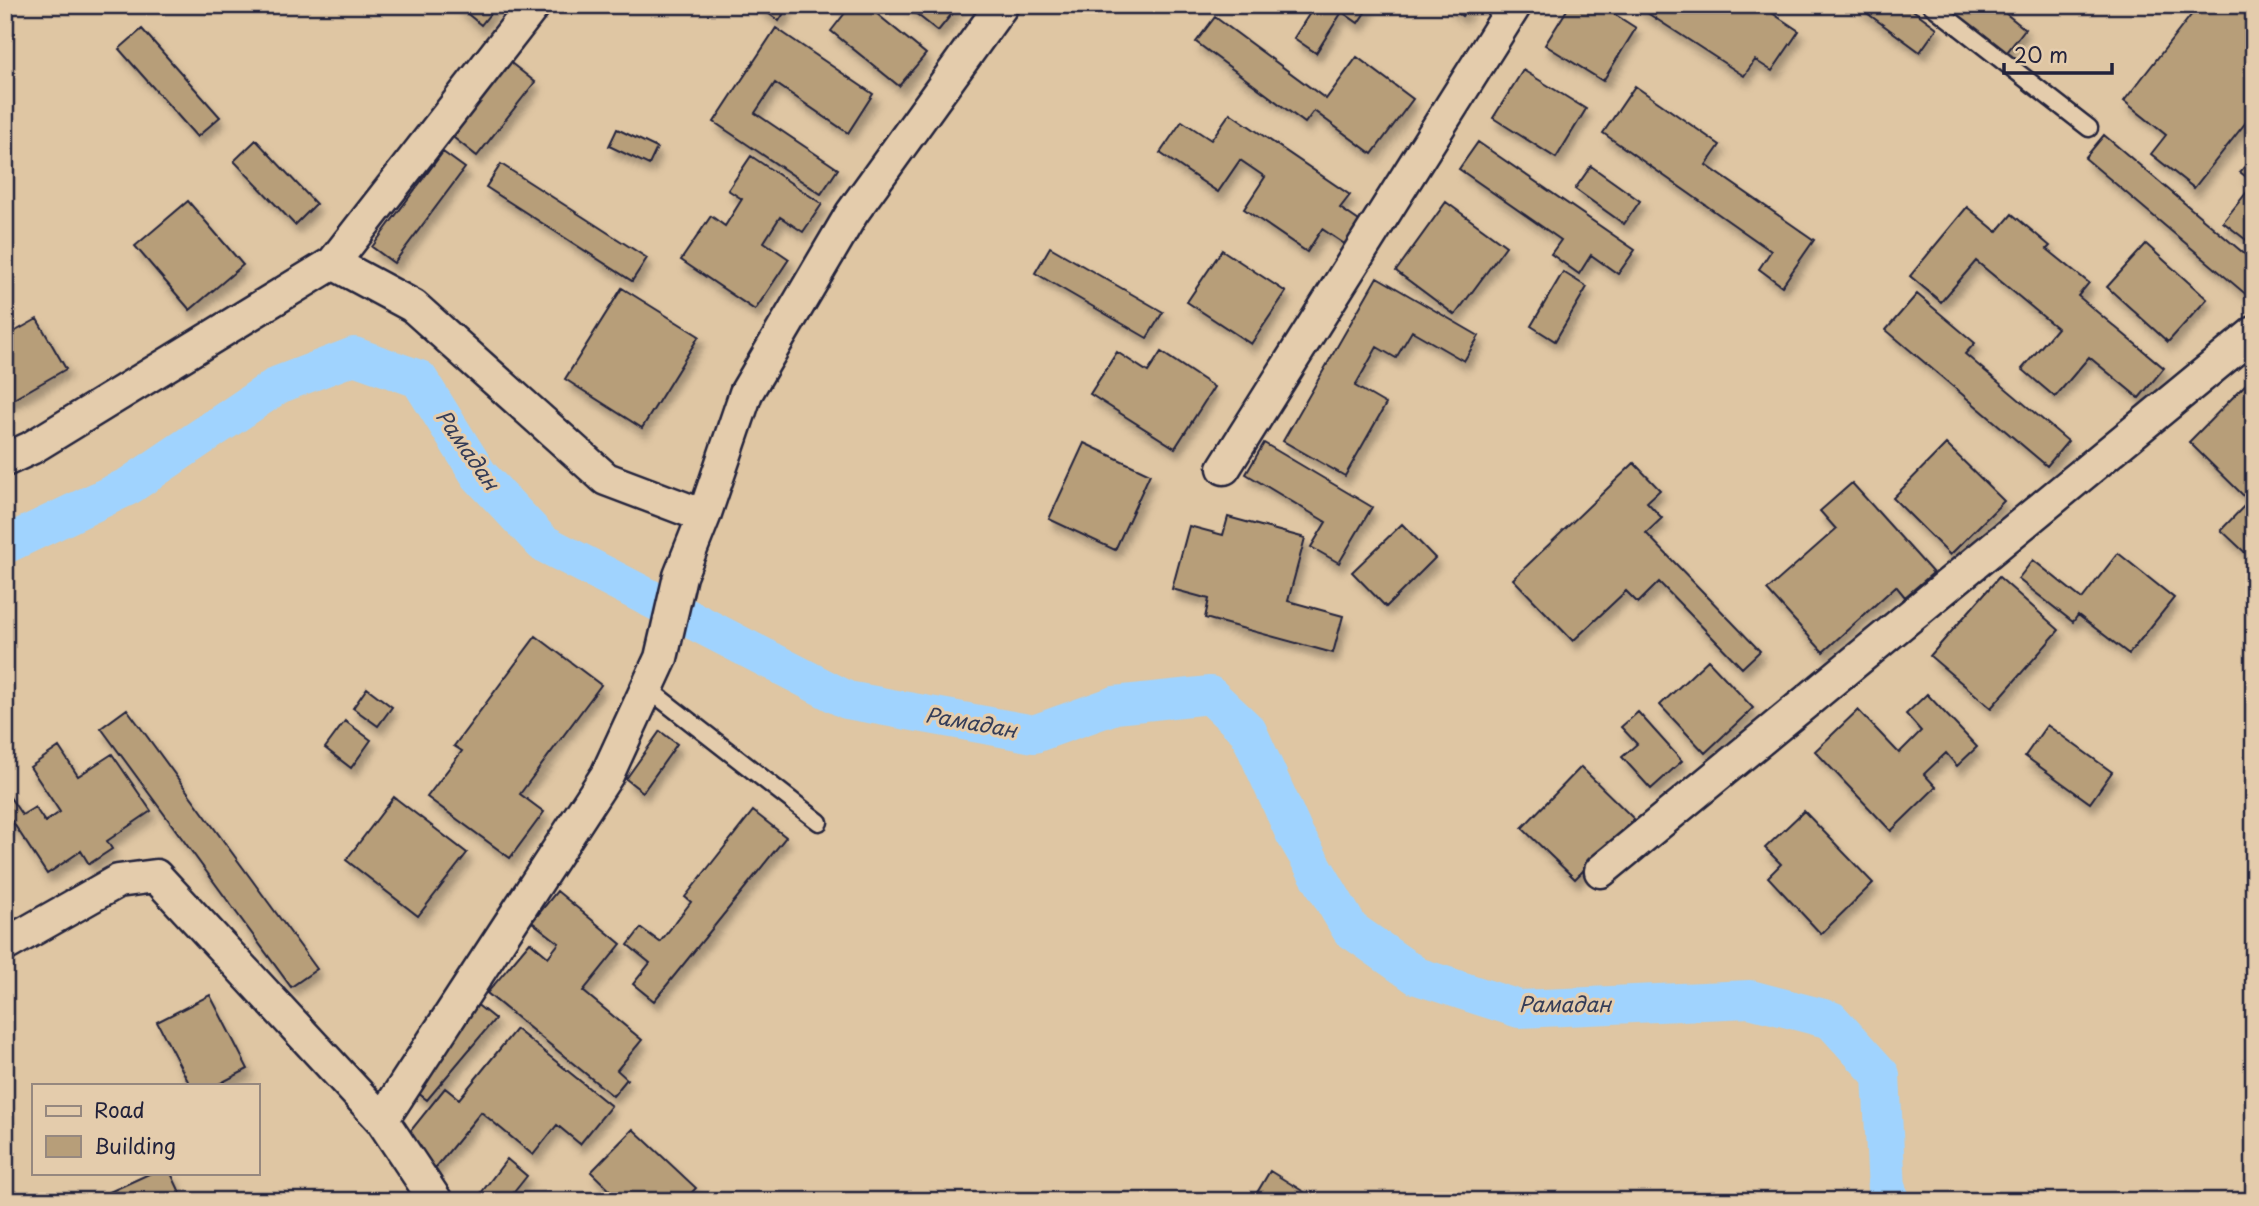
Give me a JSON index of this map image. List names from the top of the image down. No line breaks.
{"water":["Рамадан"],"legend":["Road","Building"],"scale_bar":"20 m"}
